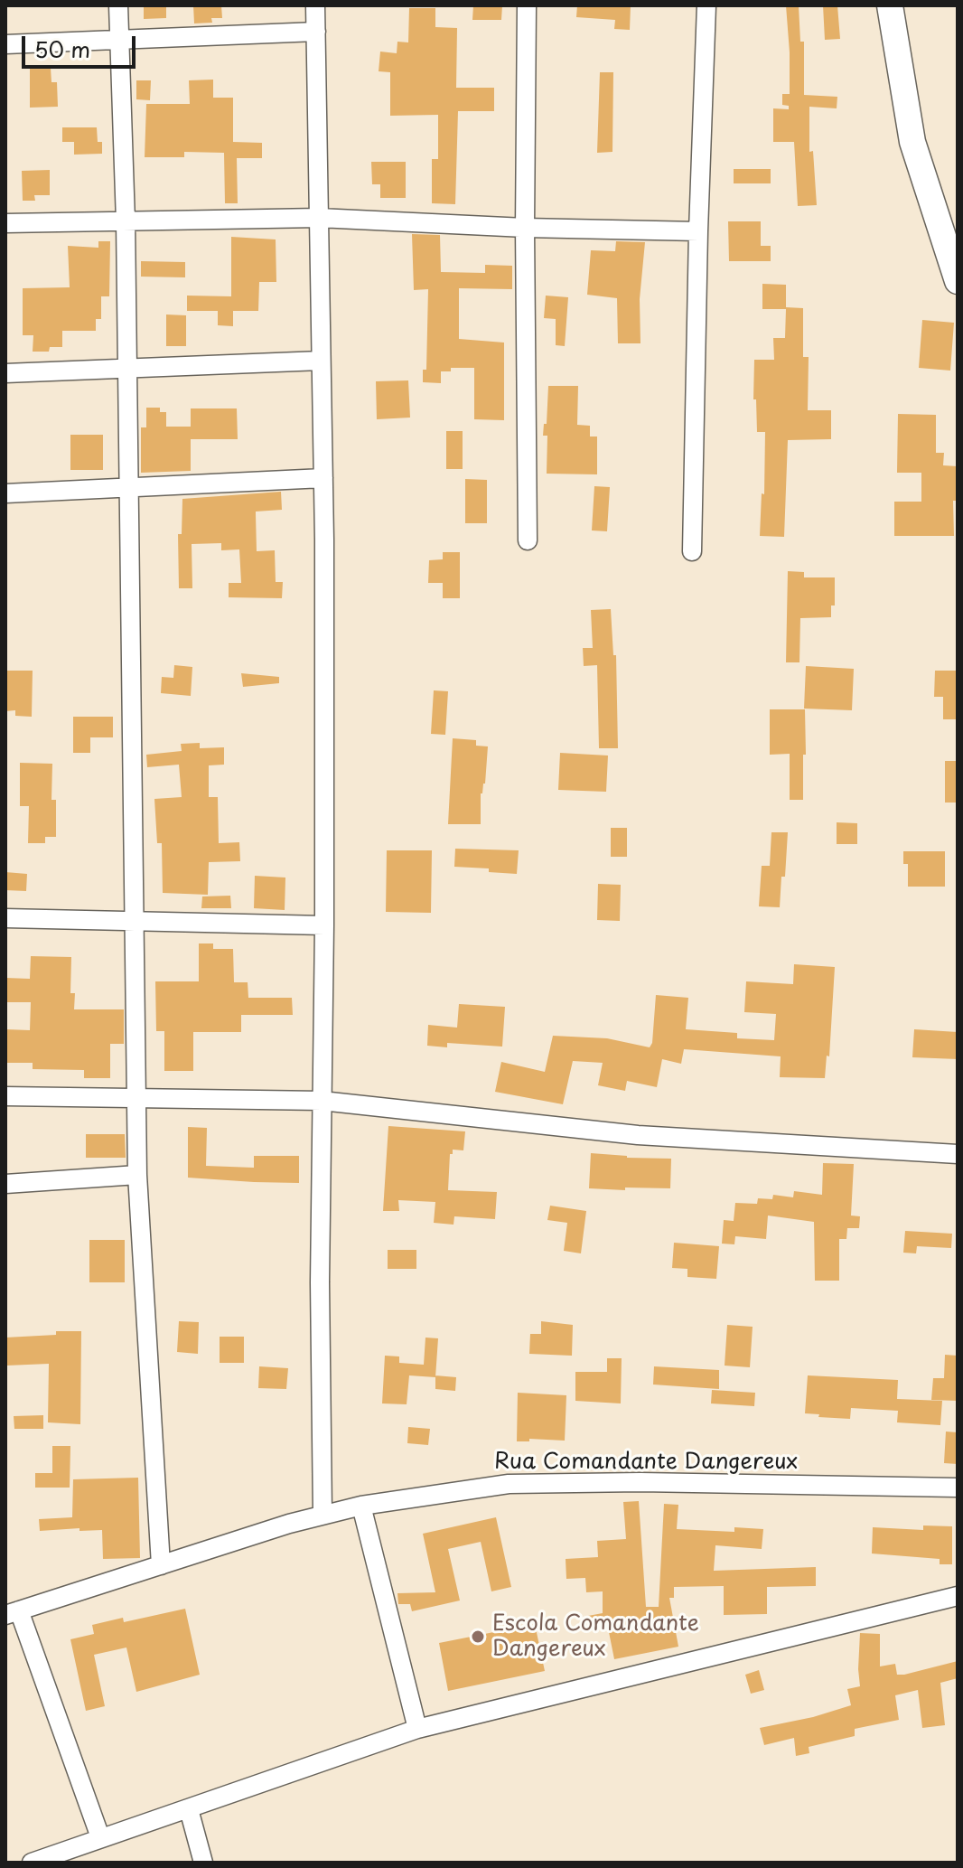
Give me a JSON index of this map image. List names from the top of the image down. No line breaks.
{"streets":{"street":["Rua Comandante Dangereux"]},"places":["Escola Comandante Dangereux"],"scale_bar":"50 m"}
